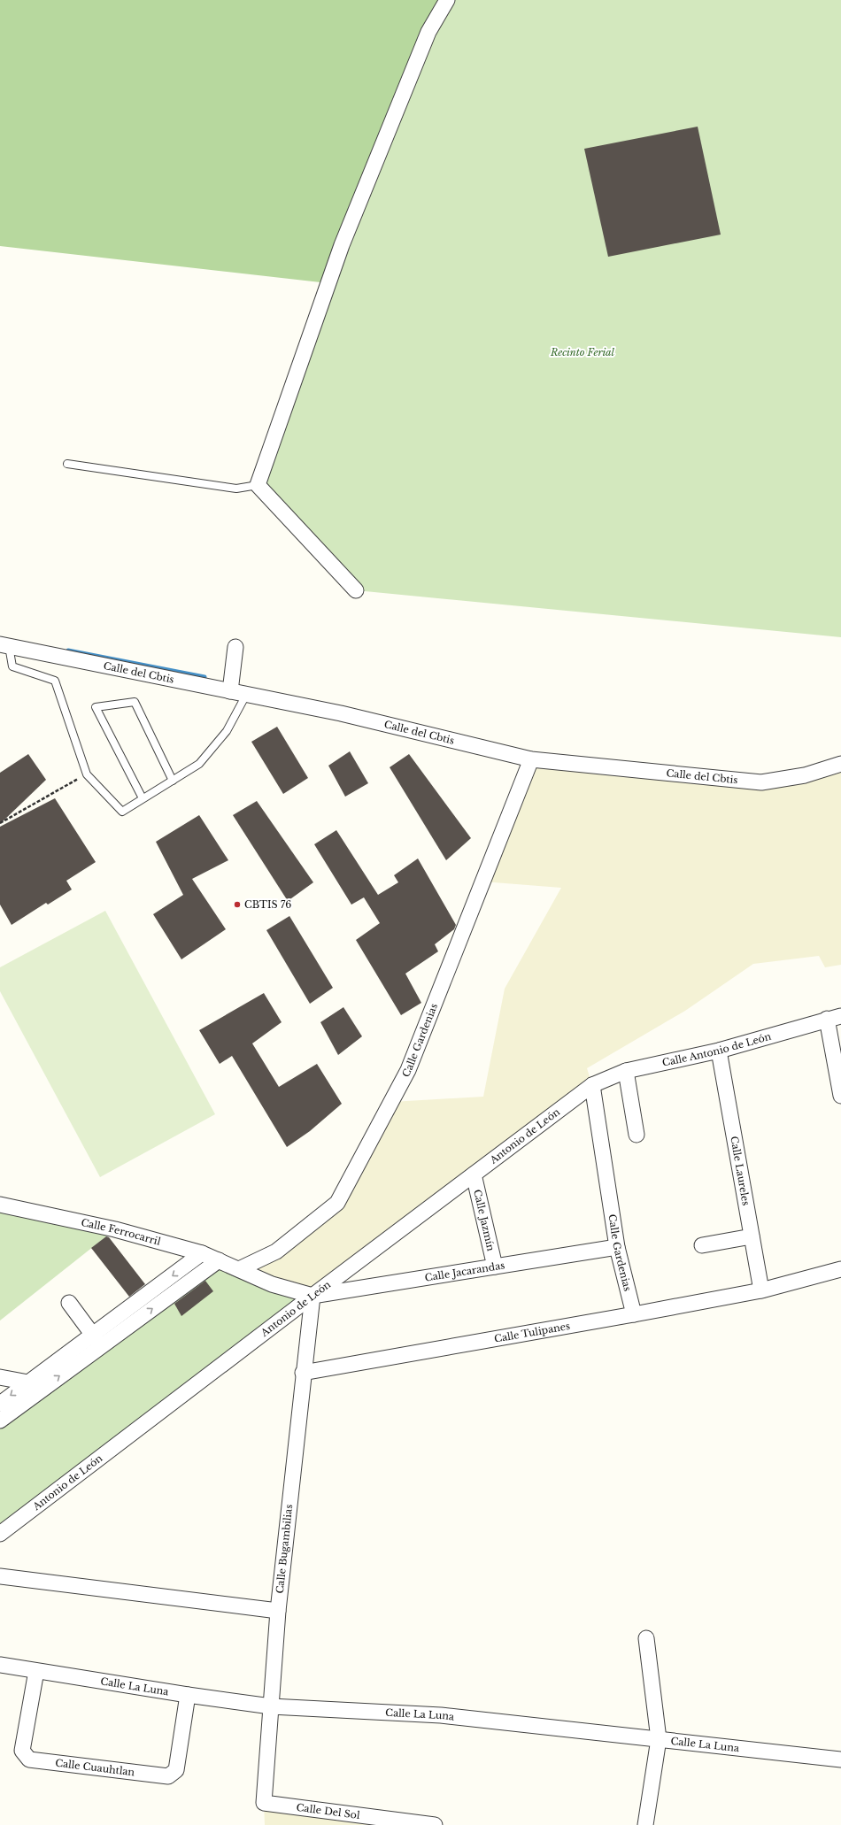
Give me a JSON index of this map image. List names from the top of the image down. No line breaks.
{"streets":{"street":["Calle del Cbtis","Calle Gardenias","Calle Antonio de León","Antonio de León","Calle Laureles","Calle Jazmín","Calle Ferrocarril","Calle Jacarandas","Calle Tulipanes","Calle Bugambilias","Calle La Luna","Calle Cuauhtlan","Calle Del Sol"]},"crossings":[["Calle del Cbtis","Calle Gardenias"],["Calle Gardenias","Calle Antonio de León"],["Calle Gardenias","Antonio de León"],["Calle Gardenias","Calle Ferrocarril"],["Calle Gardenias","Calle Jacarandas"],["Calle Gardenias","Calle Tulipanes"],["Calle Antonio de León","Antonio de León"],["Calle Antonio de León","Calle Laureles"],["Antonio de León","Calle Jazmín"],["Antonio de León","Calle Ferrocarril"],["Antonio de León","Calle Jacarandas"],["Antonio de León","Calle Bugambilias"],["Calle Laureles","Calle Tulipanes"],["Calle Jazmín","Calle Jacarandas"],["Calle Ferrocarril","Calle Jacarandas"],["Calle Ferrocarril","Calle Bugambilias"],["Calle Jacarandas","Calle Bugambilias"],["Calle Tulipanes","Calle Bugambilias"],["Calle Bugambilias","Calle La Luna"],["Calle Bugambilias","Calle Del Sol"],["Calle La Luna","Calle Cuauhtlan"]],"parks":["Recinto Ferial"],"places":["CBTIS 76"]}
